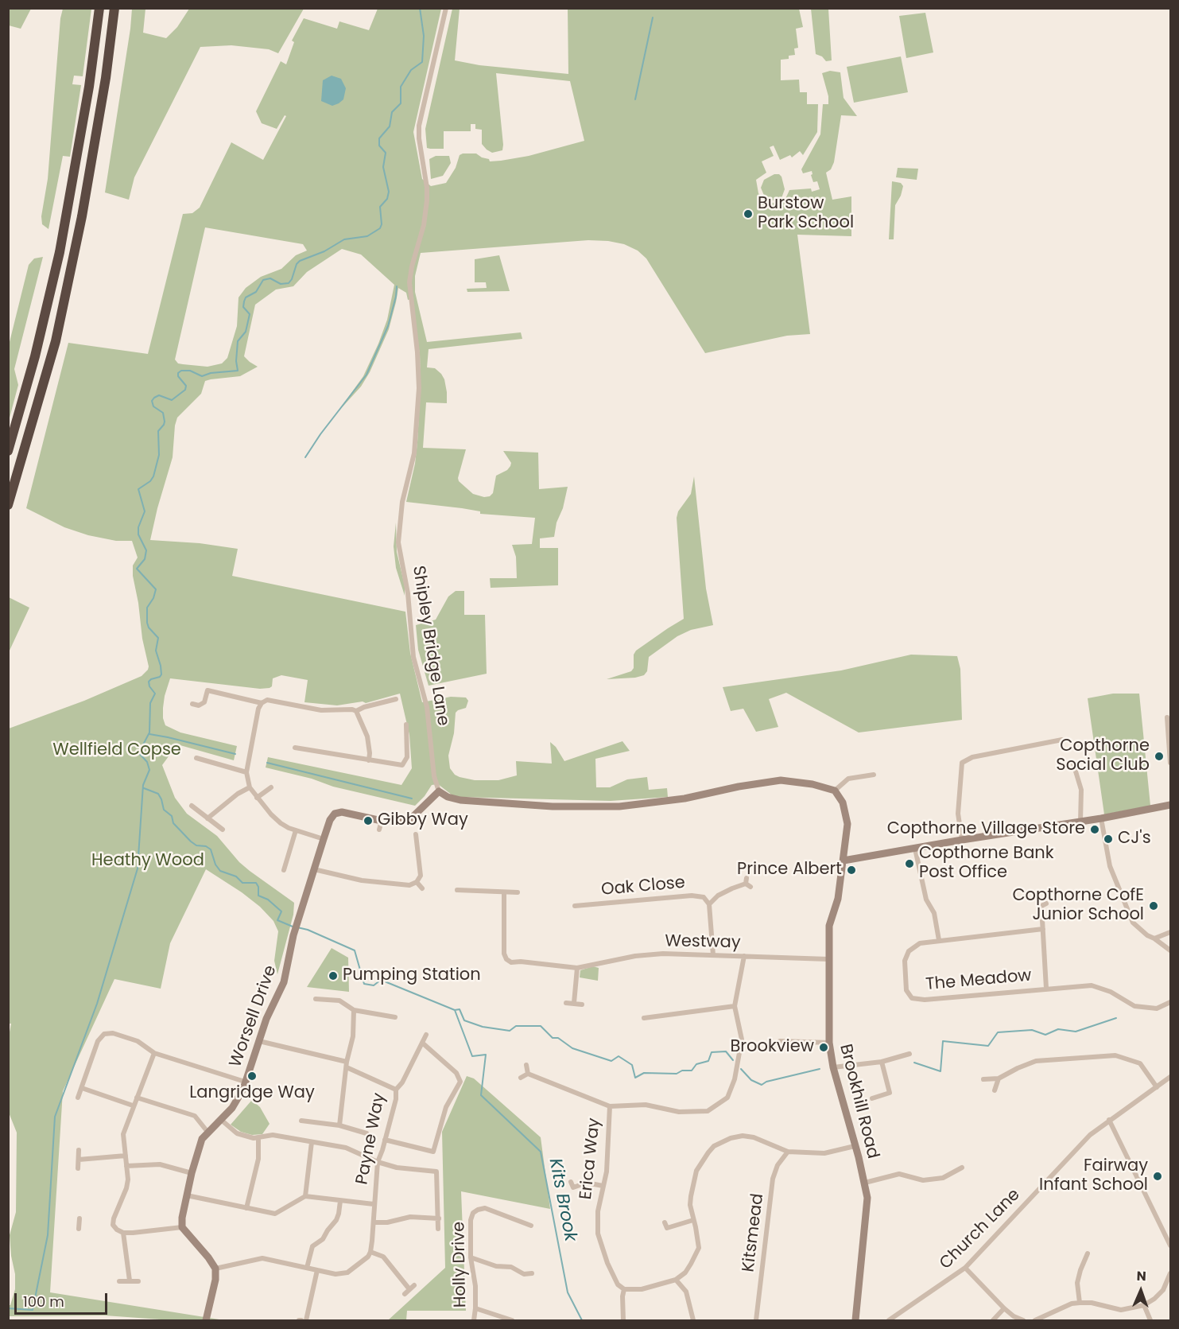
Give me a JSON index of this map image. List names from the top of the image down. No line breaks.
{"streets":{"street":["Shipley Bridge Lane","Oak Close","Westway","The Meadow","Worsell Drive","Brookhill Road","Payne Way","Erica Way","Church Lane","Kitsmead","Holly Drive"]},"crossings":[["Shipley Bridge Lane","Worsell Drive"],["Westway","Brookhill Road"],["Worsell Drive","Payne Way"]],"water":["Kits Brook"],"parks":["Wellfield Copse","Heathy Wood"],"places":["Burstow Park School","Copthorne Social Club","Gibby Way","Copthorne Village Store","CJ's","Copthorne Bank Post Office","Prince Albert","Copthorne CofE Junior School","Pumping Station","Brookview","Langridge Way","Fairway Infant School"],"scale_bar":"100 m","north":"top"}
